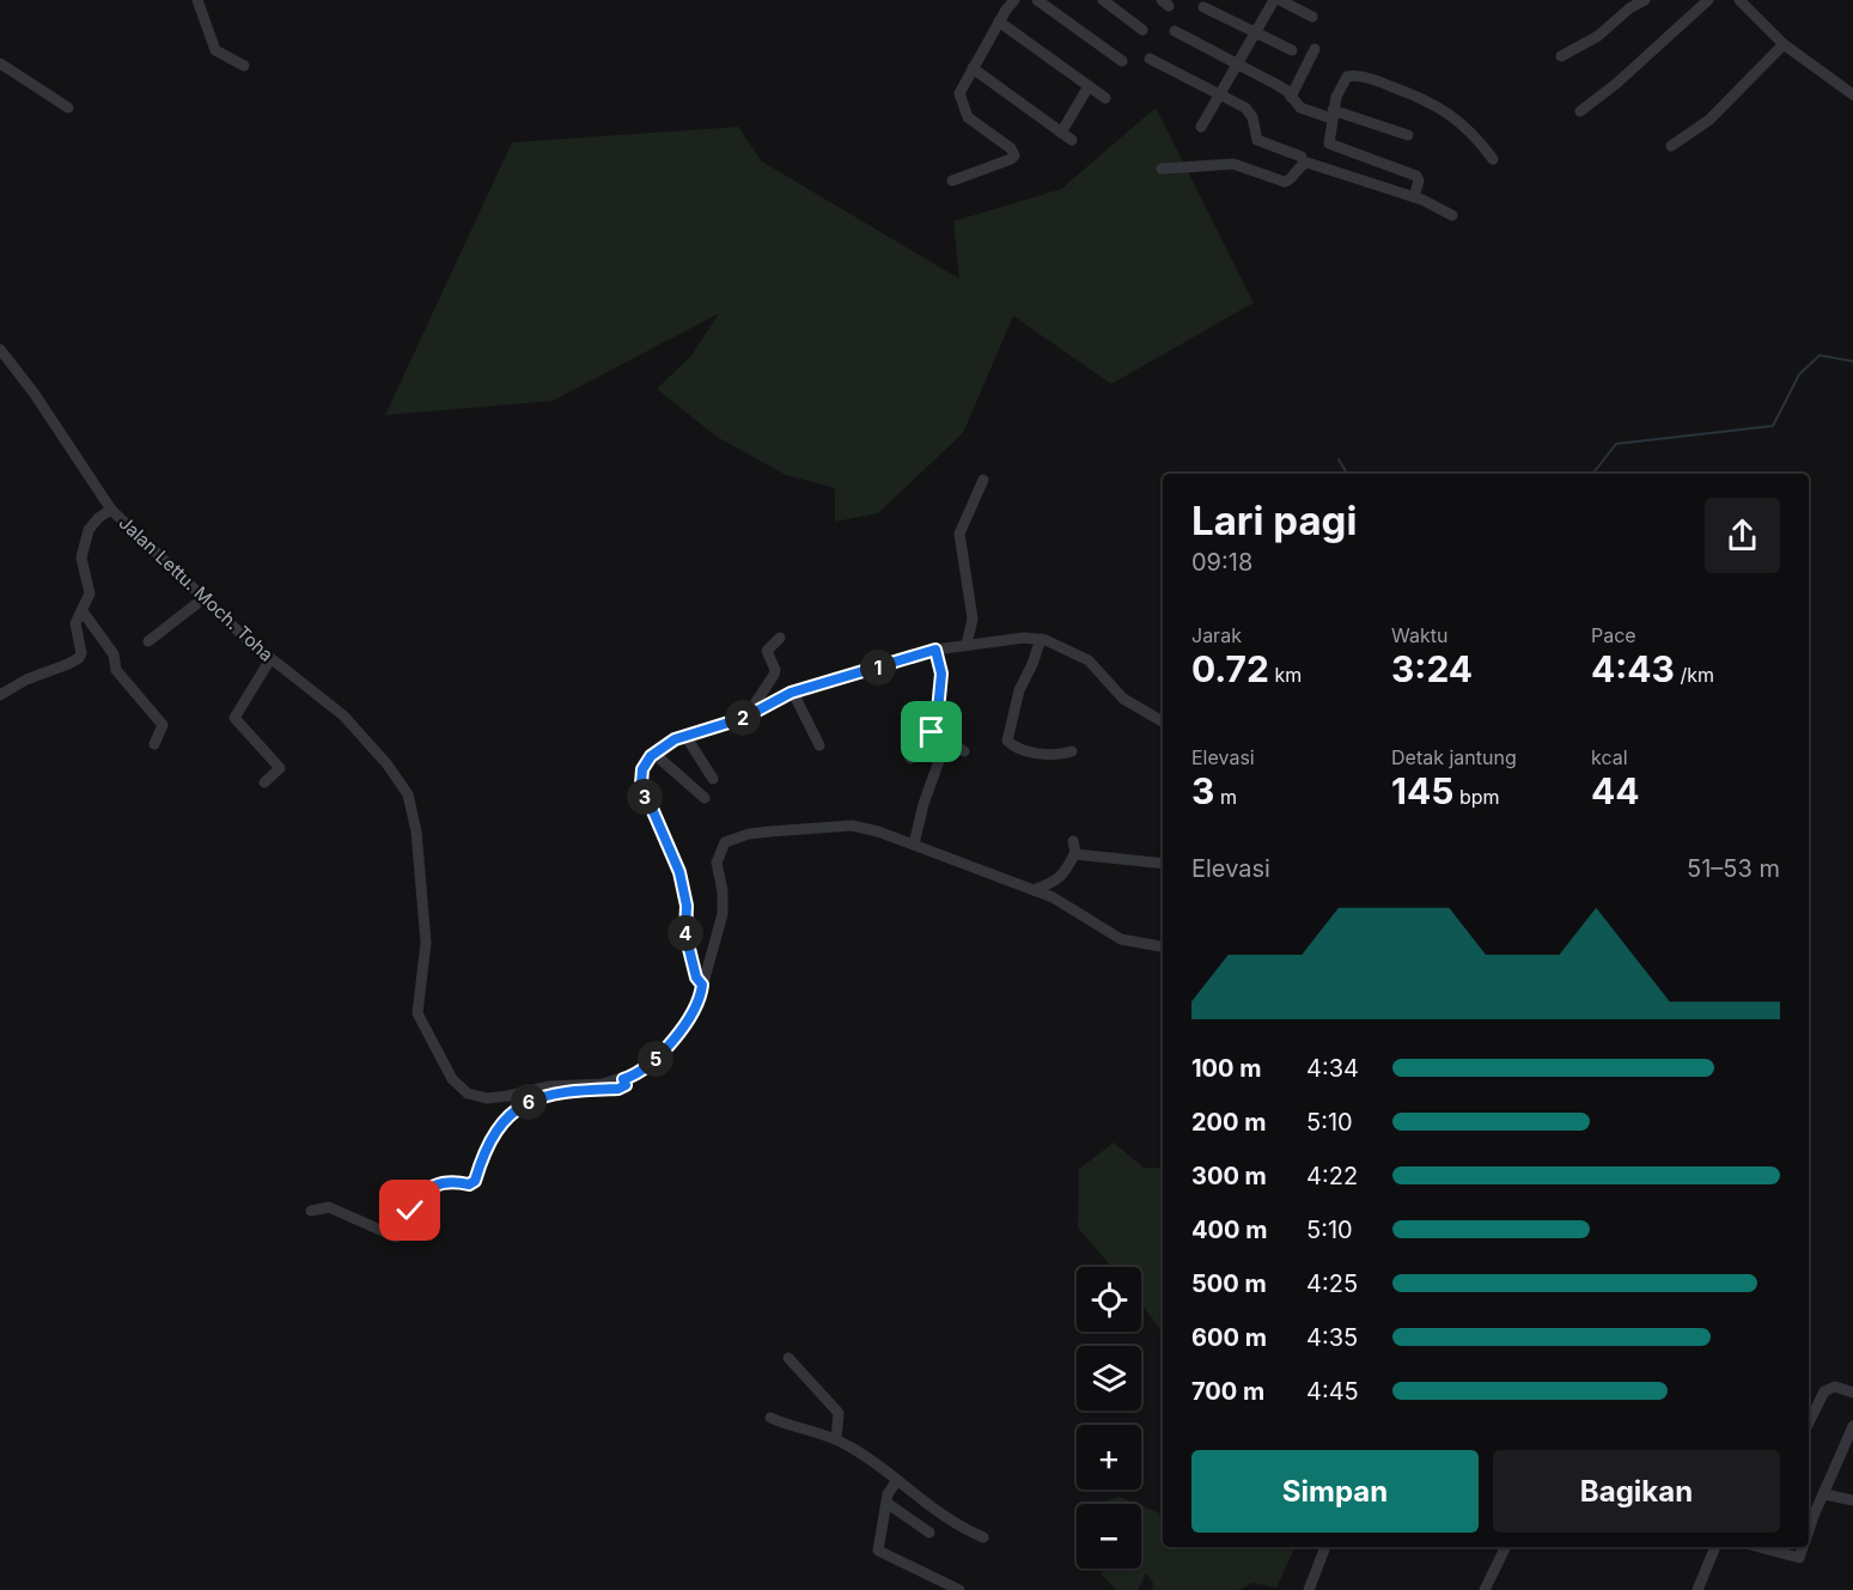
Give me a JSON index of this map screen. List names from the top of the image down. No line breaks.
{"streets":{"street":["Jalan Lettu. Moch. Toha"]},"page":{"heading":["Lari pagi","09:18"],"stats":[["Jarak","0.72 km"],["Waktu","3:24"],["Pace","4:43 /km"],["Elevasi","3 m"],["Detak jantung","145 bpm"],["kcal","44"]],"pins":["1","2","3","4","5","6"],"chart":["Elevasi","51–53 m"],"list":[{"name":"100 m","note":"4:34"},{"name":"200 m","note":"5:10"},{"name":"300 m","note":"4:22"},{"name":"400 m","note":"5:10"},{"name":"500 m","note":"4:25"},{"name":"600 m","note":"4:35"},{"name":"700 m","note":"4:45"}],"map_buttons":["+","−"],"buttons":["Simpan","Bagikan"]}}
